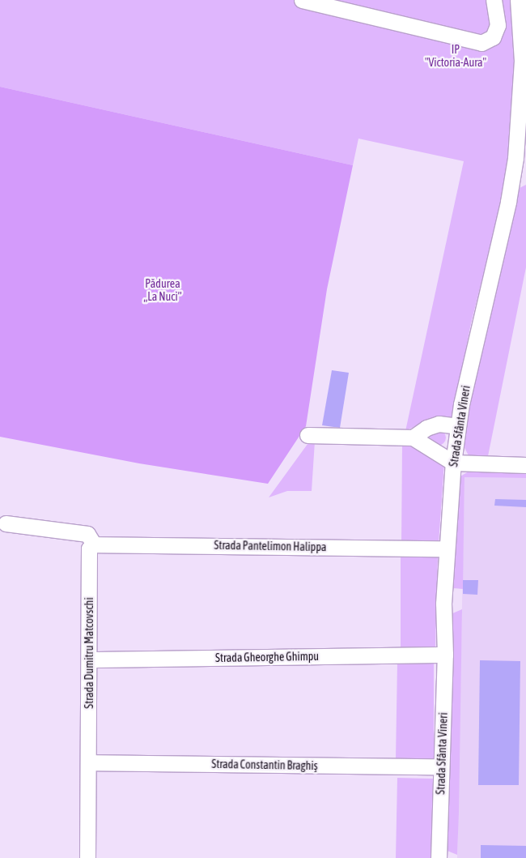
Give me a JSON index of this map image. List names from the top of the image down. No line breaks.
{"streets":{"street":["Strada Sfânta Vineri","Strada Pantelimon Halippa","Strada Dumitru Matcovschi","Strada Gheorghe Ghimpu","Strada Constantin Braghiş"]},"crossings":[["Strada Sfânta Vineri","Strada Pantelimon Halippa"],["Strada Sfânta Vineri","Strada Gheorghe Ghimpu"],["Strada Sfânta Vineri","Strada Constantin Braghiş"],["Strada Pantelimon Halippa","Strada Dumitru Matcovschi"],["Strada Dumitru Matcovschi","Strada Gheorghe Ghimpu"],["Strada Dumitru Matcovschi","Strada Constantin Braghiş"]],"parks":["IP \"Victoria-Aura\"","Pădurea „La Nuci”"]}
